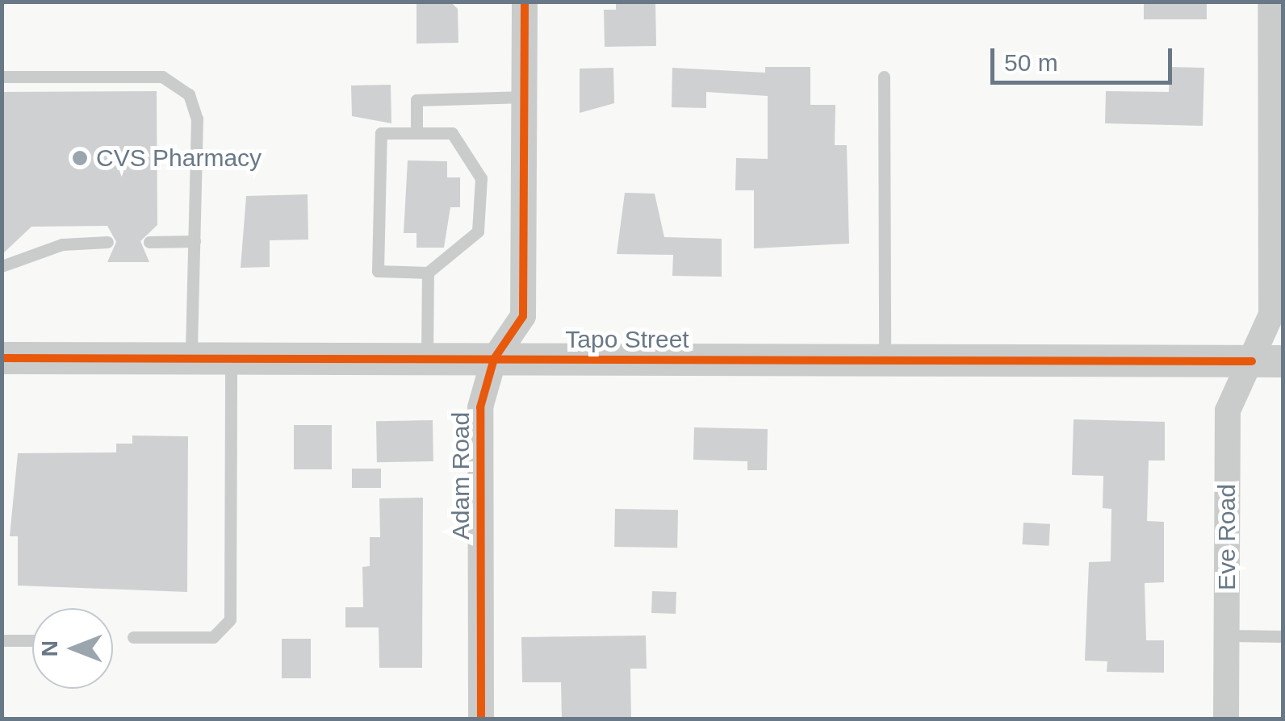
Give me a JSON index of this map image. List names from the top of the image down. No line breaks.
{"streets":{"street":["Tapo Street","Adam Road","Eve Road"]},"crossings":[["Tapo Street","Adam Road"],["Tapo Street","Eve Road"]],"places":["CVS Pharmacy"],"scale_bar":"50 m","north":"left"}
